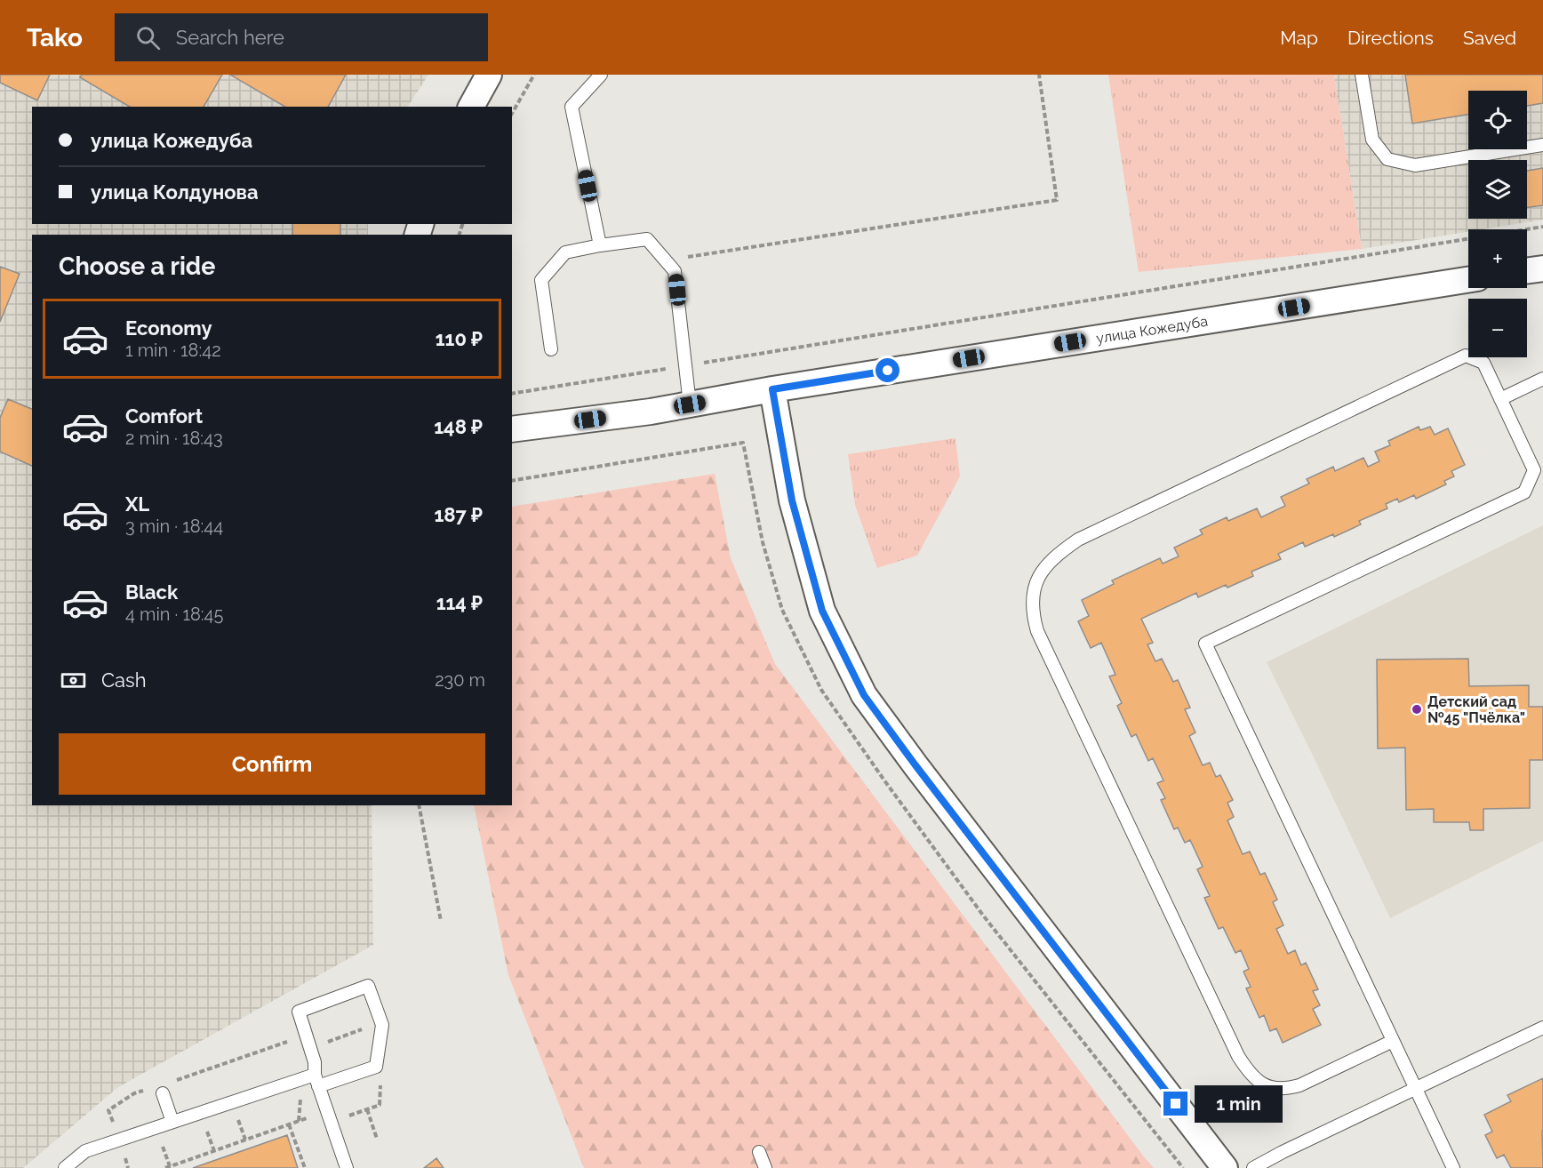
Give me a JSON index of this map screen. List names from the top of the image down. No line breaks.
{"streets":{"street":["улица Кожедуба"]},"places":["Детский сад №45 \"Пчёлка\""],"page":{"header":"Tako","search":"Search here","nav":["Map","Directions","Saved"],"map_buttons":["+","−"],"banner":["улица Кожедуба","улица Колдунова"],"heading":"Choose a ride","list":[{"name":"Economy","note":"1 min · 18:42","value":"110 ₽"},{"name":"Comfort","note":"2 min · 18:43","value":"148 ₽"},{"name":"XL","note":"3 min · 18:44","value":"187 ₽"},{"name":"Black","note":"4 min · 18:45","value":"114 ₽"}],"pay":["Cash","230 m"],"buttons":"Confirm","bubble":"1 min"}}
